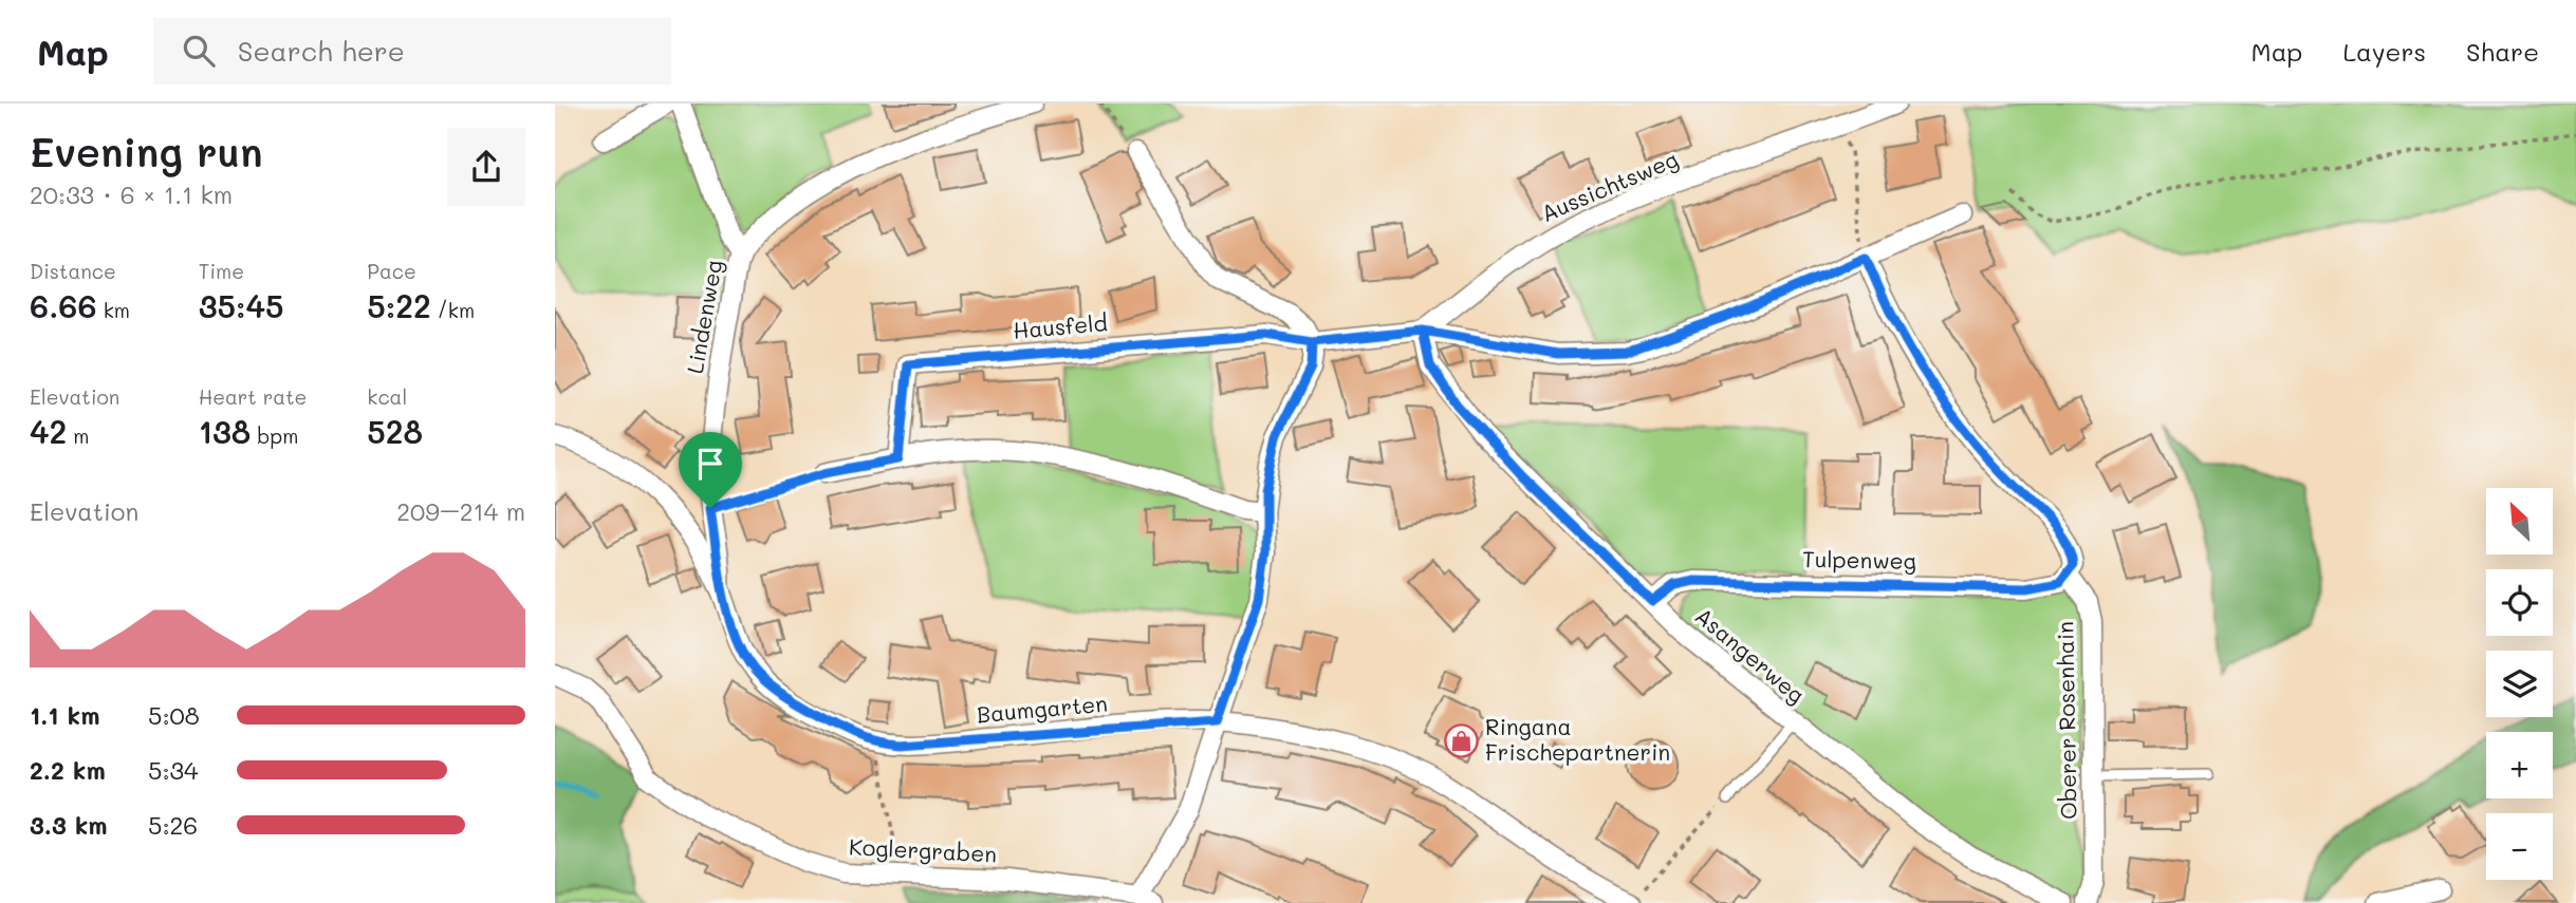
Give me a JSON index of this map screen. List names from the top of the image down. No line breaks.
{"streets":{"street":["Aussichtsweg","Lindenweg","Hausfeld","Tulpenweg","Asangerweg","Baumgarten","Oberer Rosenhain","Koglergraben"]},"crossings":[["Aussichtsweg","Asangerweg"],["Lindenweg","Baumgarten"],["Tulpenweg","Asangerweg"],["Tulpenweg","Oberer Rosenhain"]],"places":{"shop":["Ringana Frischepartnerin"]},"north":"top left","page":{"header":"Map","search":"Search here","nav":["Map","Layers","Share"],"heading":["Evening run","20:33 · 6 × 1.1 km"],"stats":[["Distance","6.66 km"],["Time","35:45"],["Pace","5:22 /km"],["Elevation","42 m"],["Heart rate","138 bpm"],["kcal","528"]],"chart":["Elevation","209–214 m"],"map_buttons":["+","−"],"list":[{"name":"1.1 km","note":"5:08"},{"name":"2.2 km","note":"5:34"},{"name":"3.3 km","note":"5:26"}]}}
